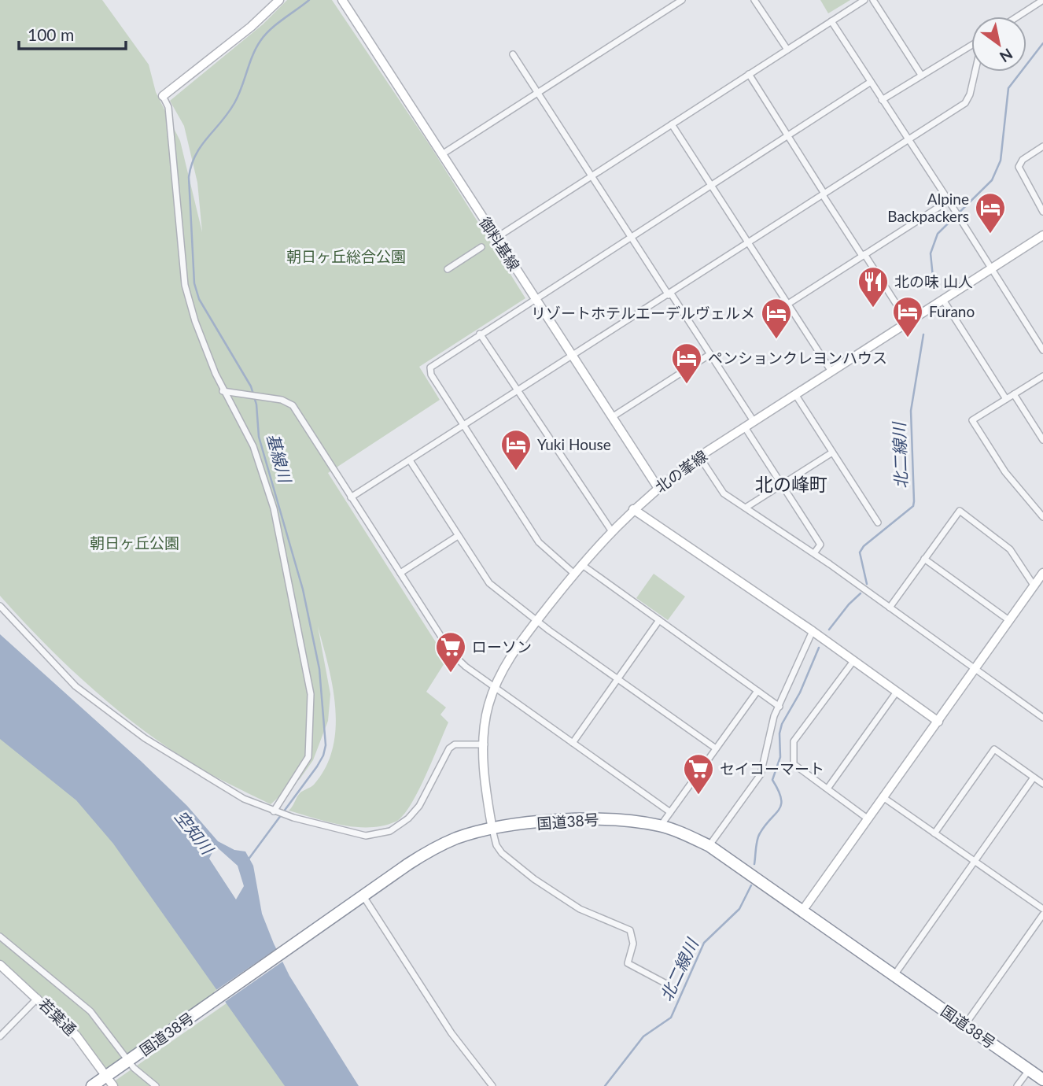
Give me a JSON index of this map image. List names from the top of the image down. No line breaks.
{"streets":{"highway":["国道38号"],"street":["御料基線","北の峯線","若葉通"]},"crossings":[["御料基線","北の峯線"],["北の峯線","国道38号"],["国道38号","若葉通"]],"districts":["北の峰町"],"water":["北二線川","基線川","空知川"],"parks":["朝日ヶ丘総合公園","朝日ヶ丘公園"],"places":{"hotel":["Alpine Backpackers","Furano","リゾートホテルエーデルヴェルメ","ペンションクレヨンハウス","Yuki House"],"restaurant":["北の味 山人"],"supermarket":["ローソン","セイコーマート"]},"scale_bar":"100 m","north":"bottom right"}
